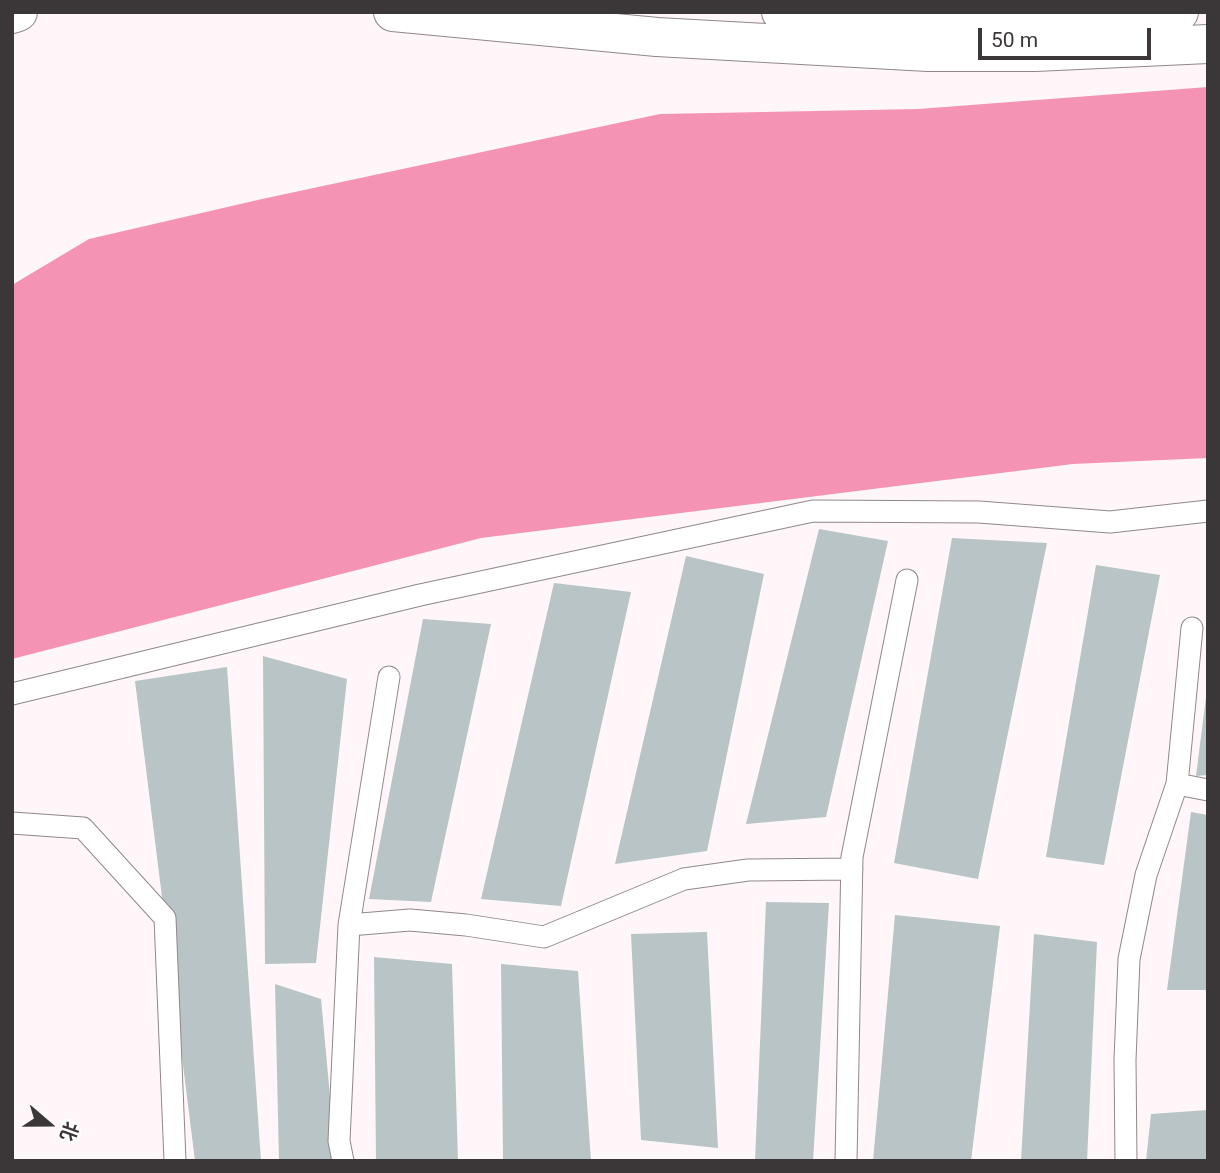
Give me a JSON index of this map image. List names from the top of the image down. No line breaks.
{"scale_bar":"50 m","north":"right"}
